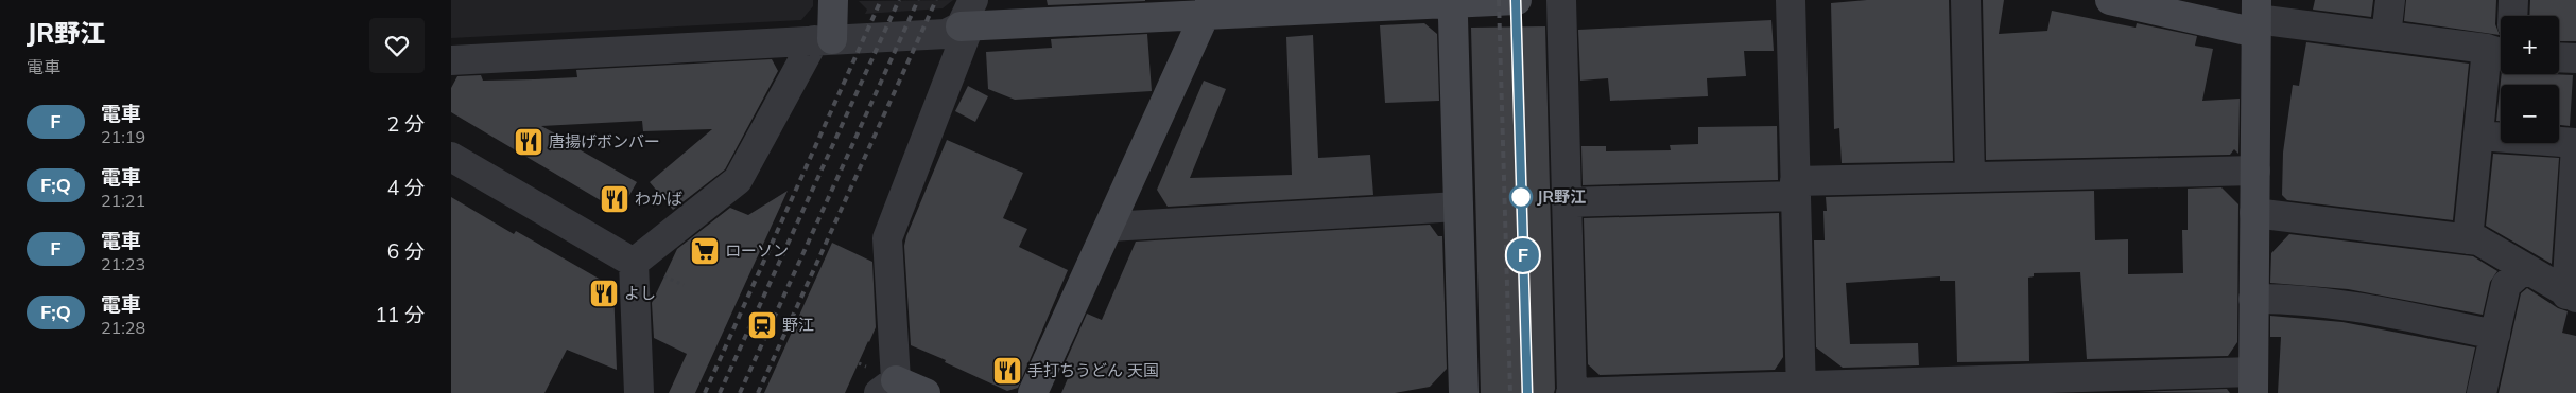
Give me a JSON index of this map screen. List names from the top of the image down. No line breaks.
{"places":{"restaurant":["唐揚げボンバー","わかば","よし","手打ちうどん 天国"],"other":["JR野江"],"supermarket":["ローソン"],"station":["野江"]},"page":{"heading":["JR野江","電車"],"on_map":"F","map_buttons":["+","−"],"list":[{"mark":"F","name":"電車","note":"21:19","value":"2 分"},{"mark":"F;Q","name":"電車","note":"21:21","value":"4 分"},{"mark":"F","name":"電車","note":"21:23","value":"6 分"},{"mark":"F;Q","name":"電車","note":"21:28","value":"11 分"}]}}
